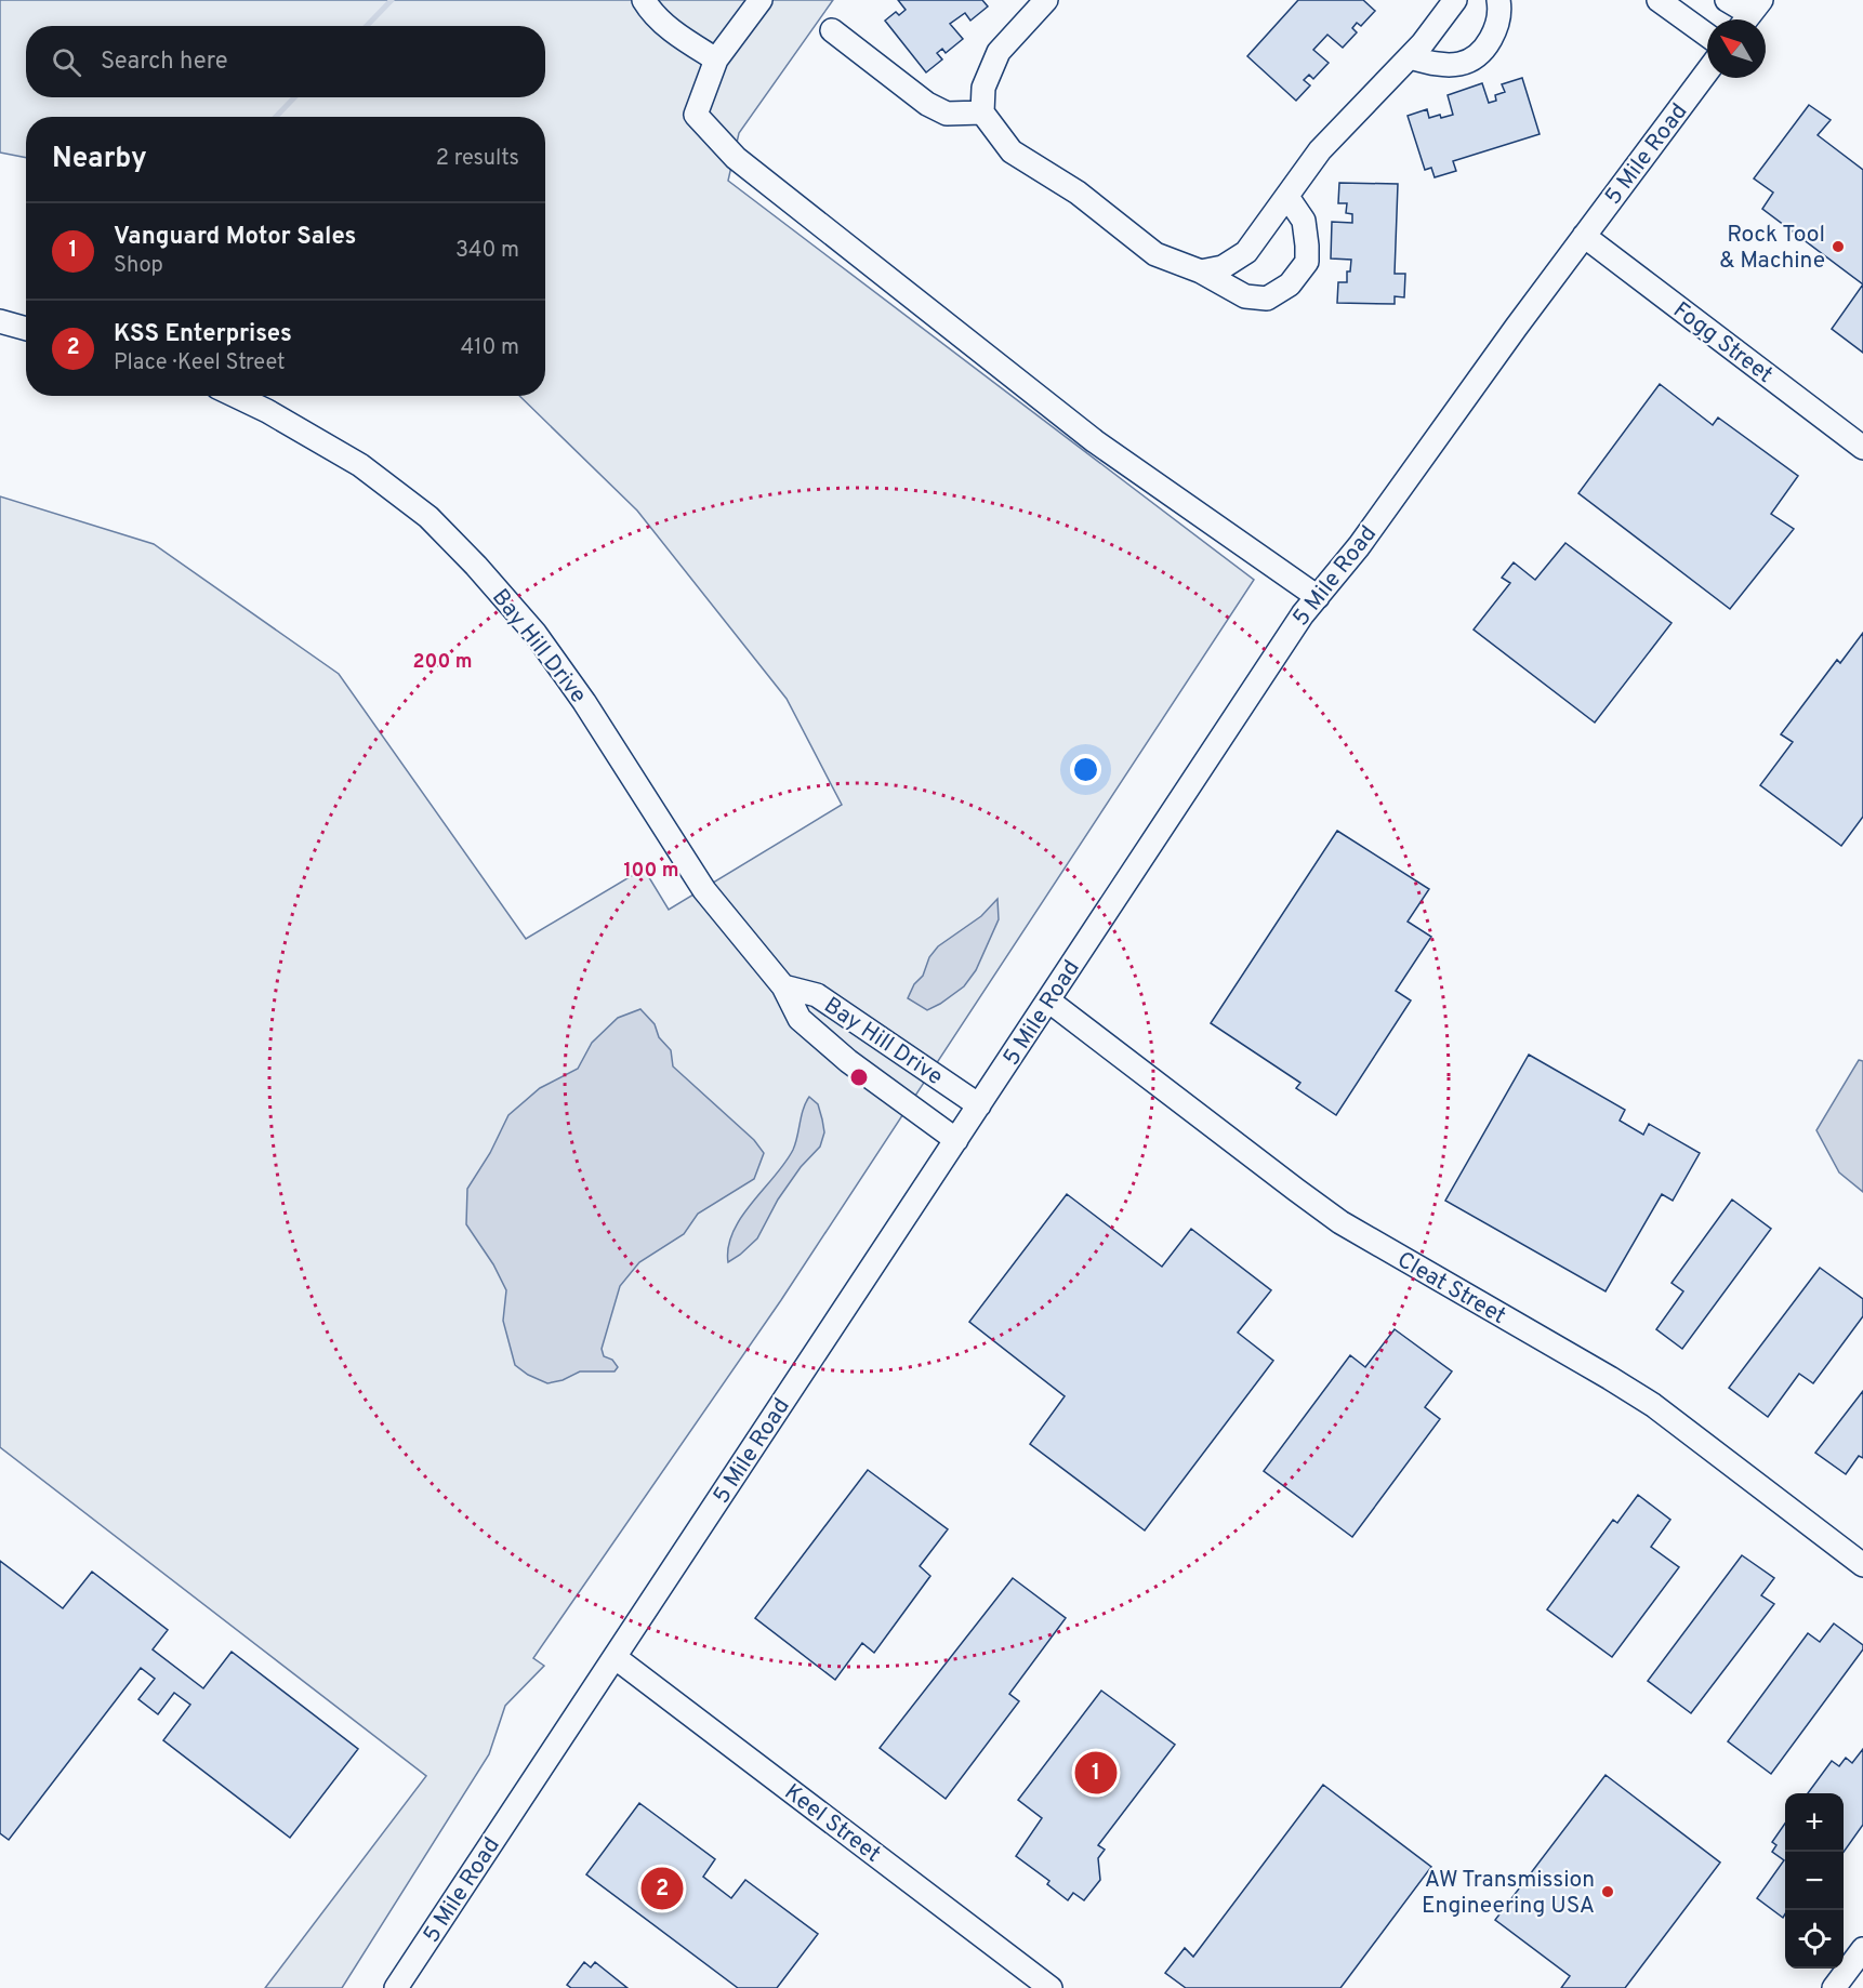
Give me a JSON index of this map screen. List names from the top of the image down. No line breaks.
{"streets":{"street":["5 Mile Road","Fogg Street","Bay Hill Drive","Cleat Street","Keel Street"]},"crossings":[["5 Mile Road","Fogg Street"],["5 Mile Road","Bay Hill Drive"],["5 Mile Road","Cleat Street"],["5 Mile Road","Keel Street"]],"places":["Rock Tool & Machine","AW Transmission Engineering USA"],"north":"top left","page":{"search":"Search here","heading":["Nearby","2 results"],"list":[{"mark":"1","name":"Vanguard Motor Sales","note":"Shop","value":"340 m"},{"mark":"2","name":"KSS Enterprises","note":"Place · Keel Street","value":"410 m"}],"pins":["1","2"],"map_buttons":["+","−"]},"rings":["200 m","100 m"]}
